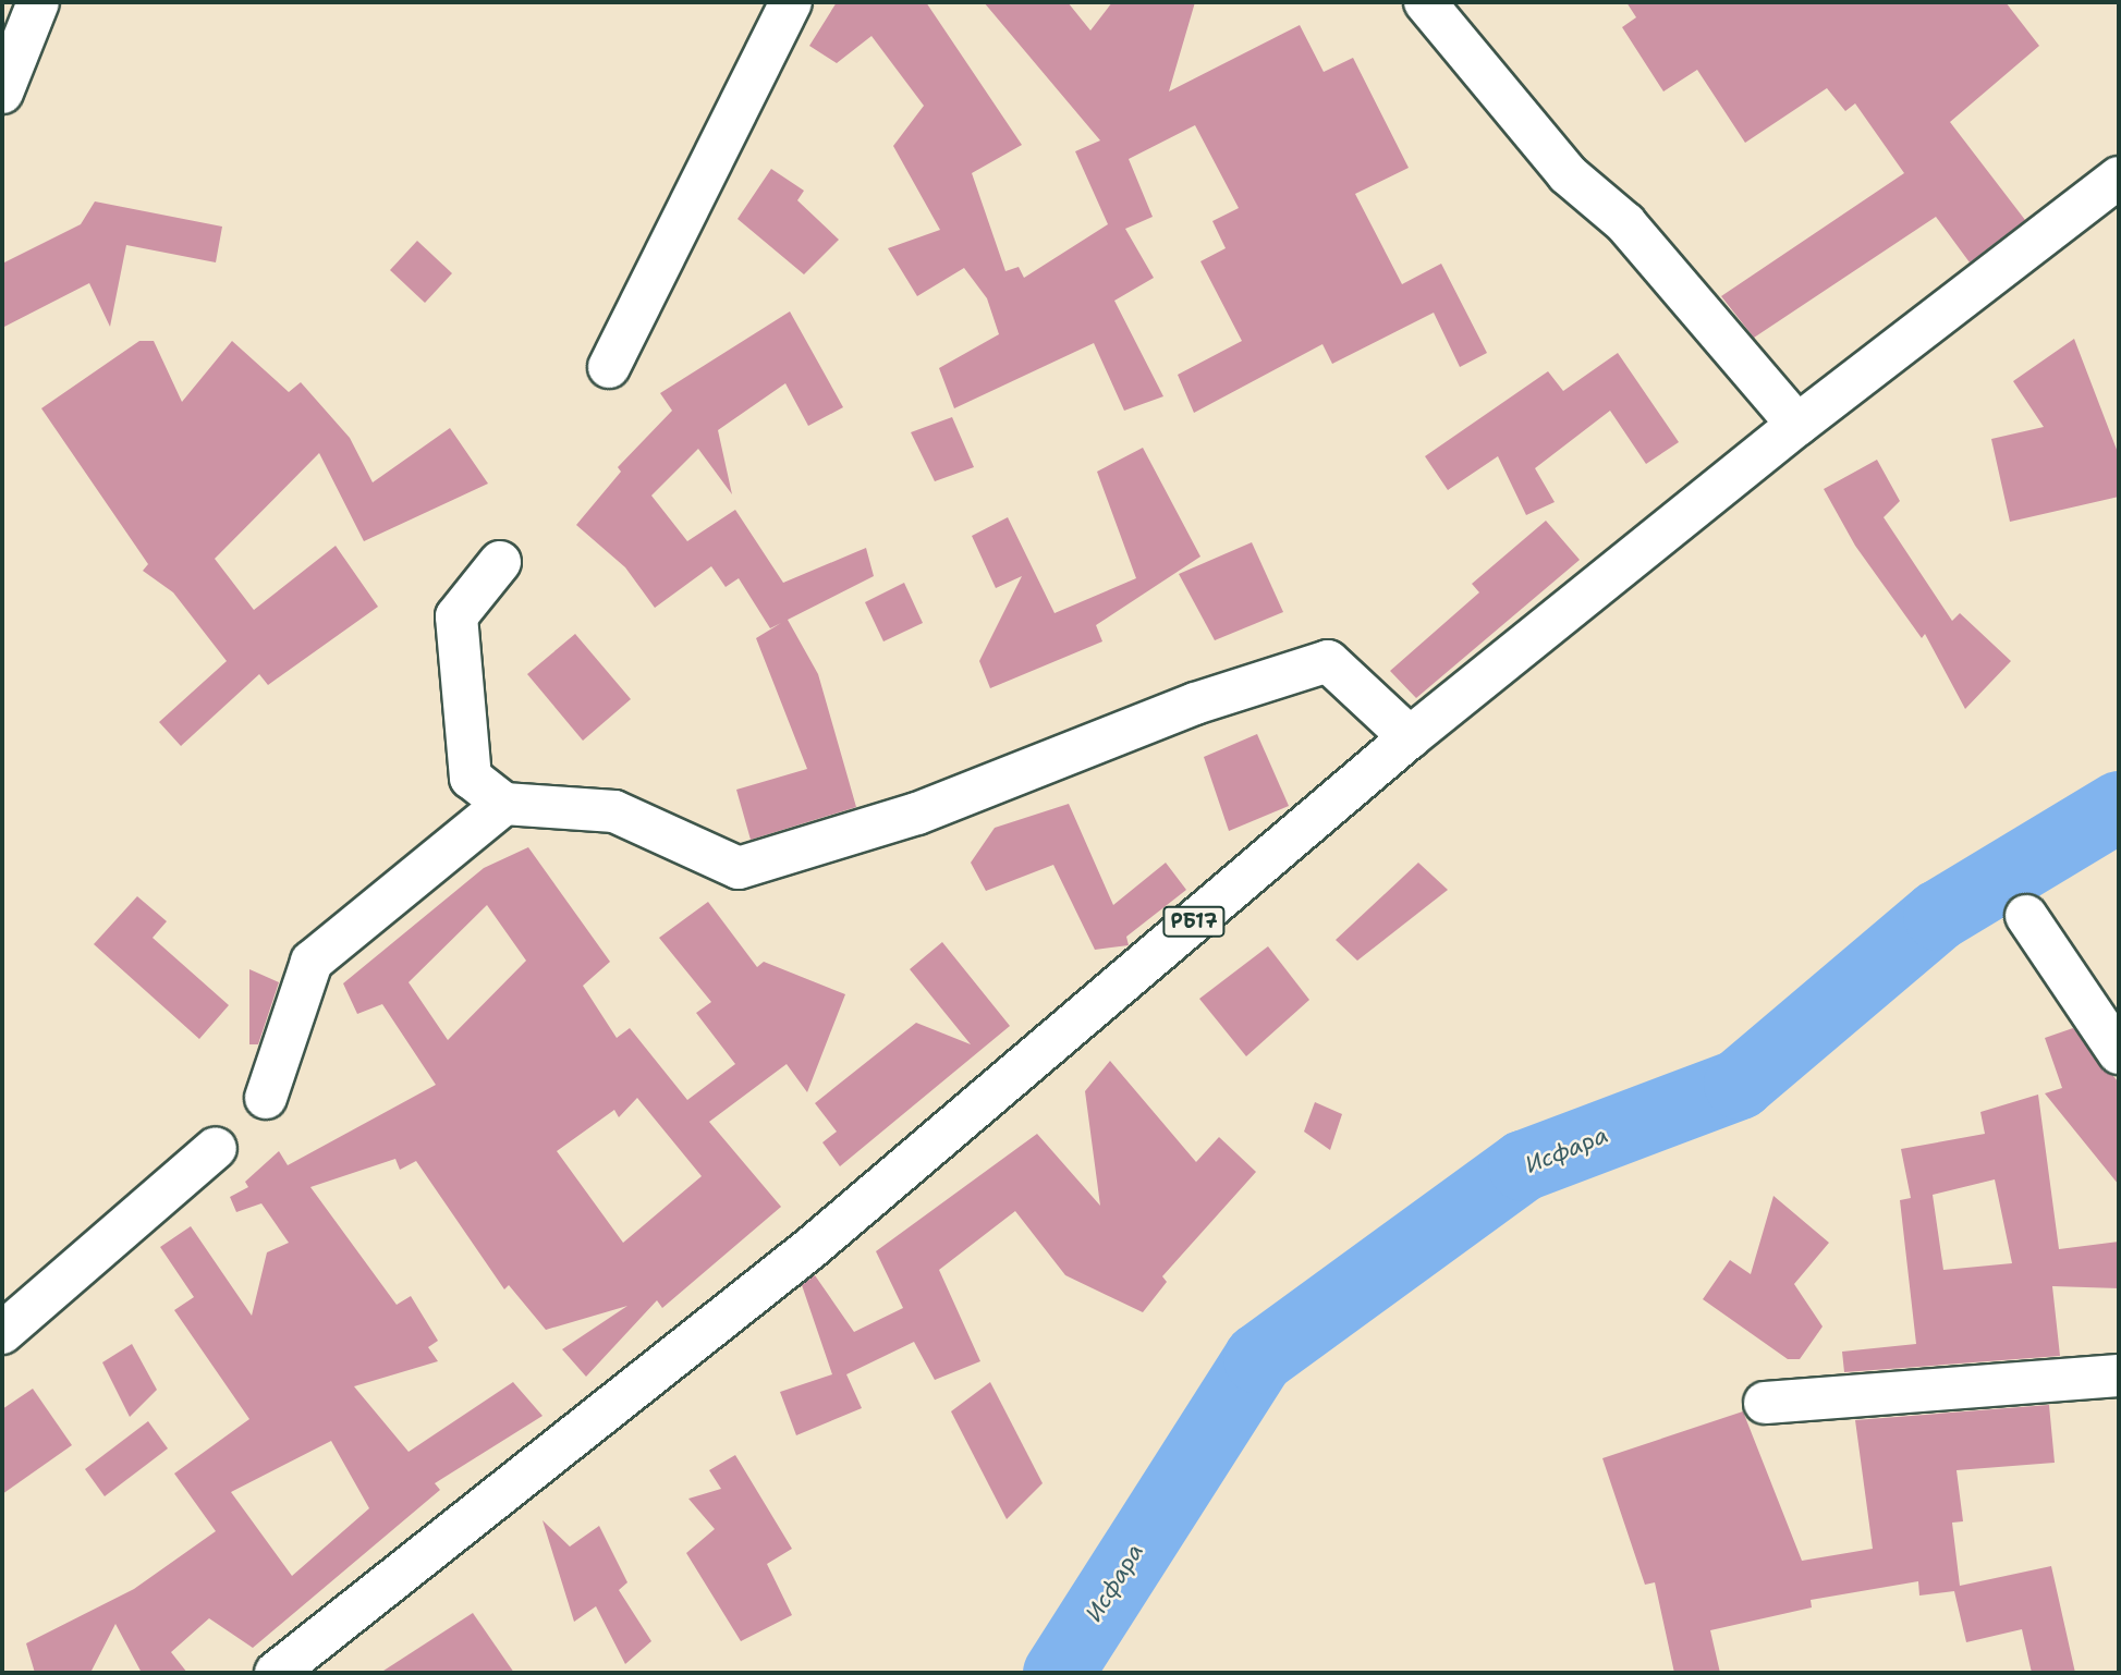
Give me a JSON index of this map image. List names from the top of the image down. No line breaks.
{"streets":{"street":["РБ17"]},"water":["Исфара"]}
